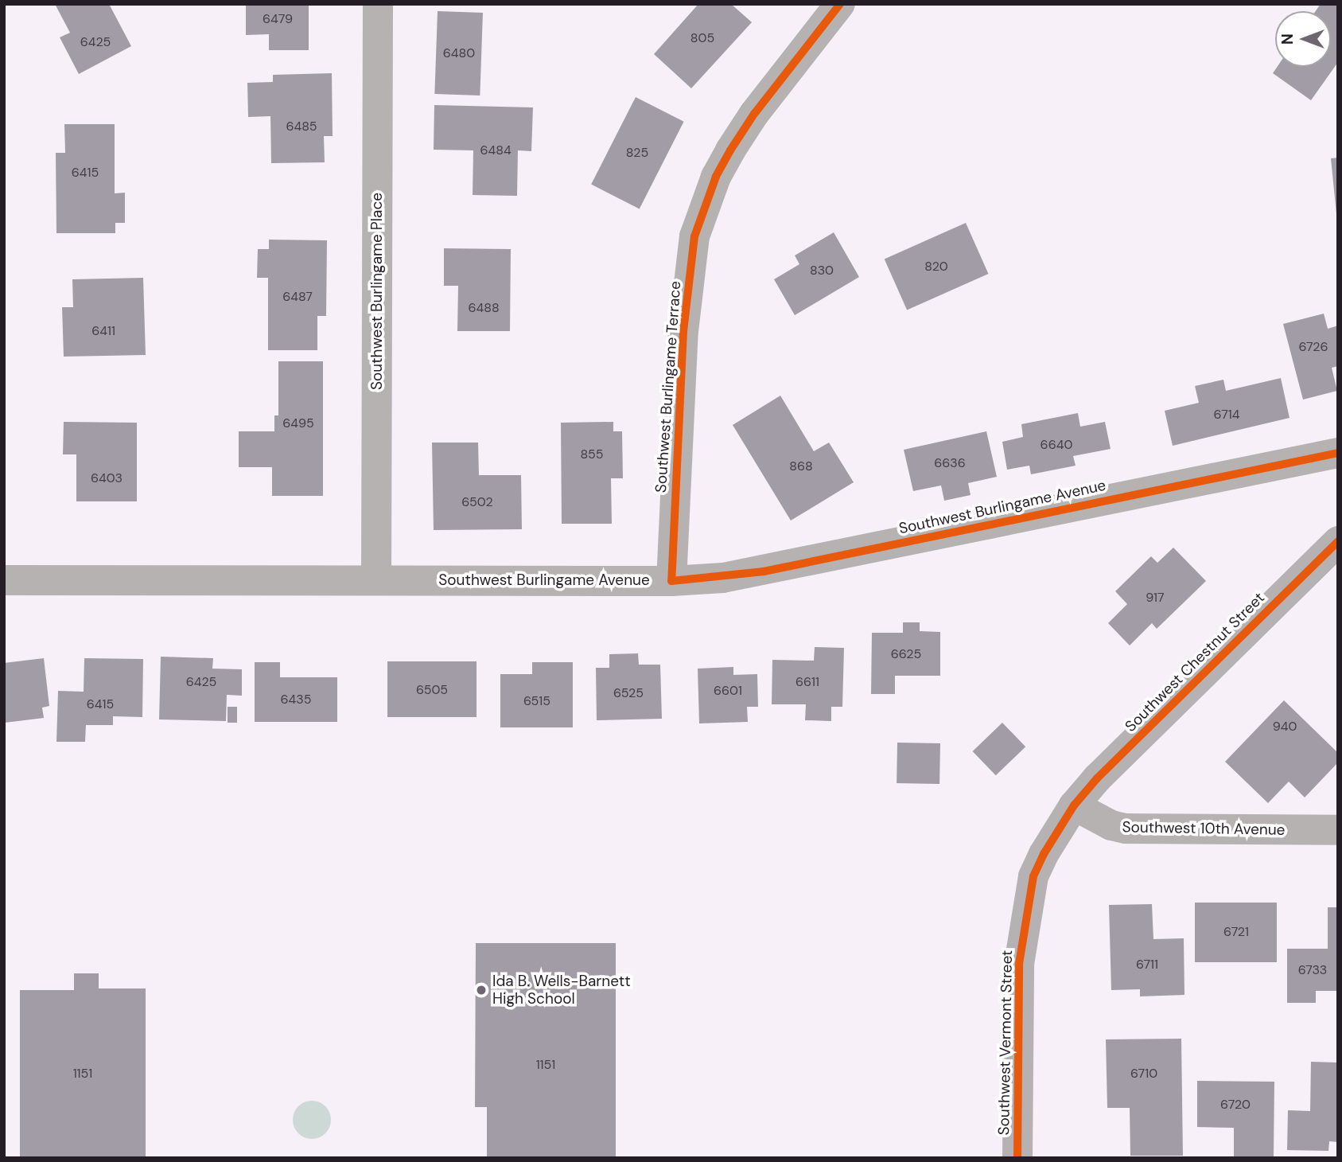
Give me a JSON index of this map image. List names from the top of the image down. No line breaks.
{"streets":{"street":["Southwest Burlingame Place","Southwest Burlingame Terrace","Southwest Burlingame Avenue","Southwest Chestnut Street","Southwest 10th Avenue","Southwest Vermont Street"]},"crossings":[["Southwest Burlingame Place","Southwest Burlingame Avenue"],["Southwest Burlingame Terrace","Southwest Burlingame Avenue"],["Southwest Chestnut Street","Southwest 10th Avenue"],["Southwest Chestnut Street","Southwest Vermont Street"],["Southwest 10th Avenue","Southwest Vermont Street"]],"places":["Ida B. Wells-Barnett High School"],"house_numbers":["6479","805","6425","6480","6485","6484","825","6415","820","830","6487","6488","6411","6726","6714","6495","6640","855","6636","868","6403","6502","917","6625","6425","6611","6505","6601","6525","6435","6515","6415","940","6721","6711","6733","1151","1151","6710","6720"],"north":"left"}
